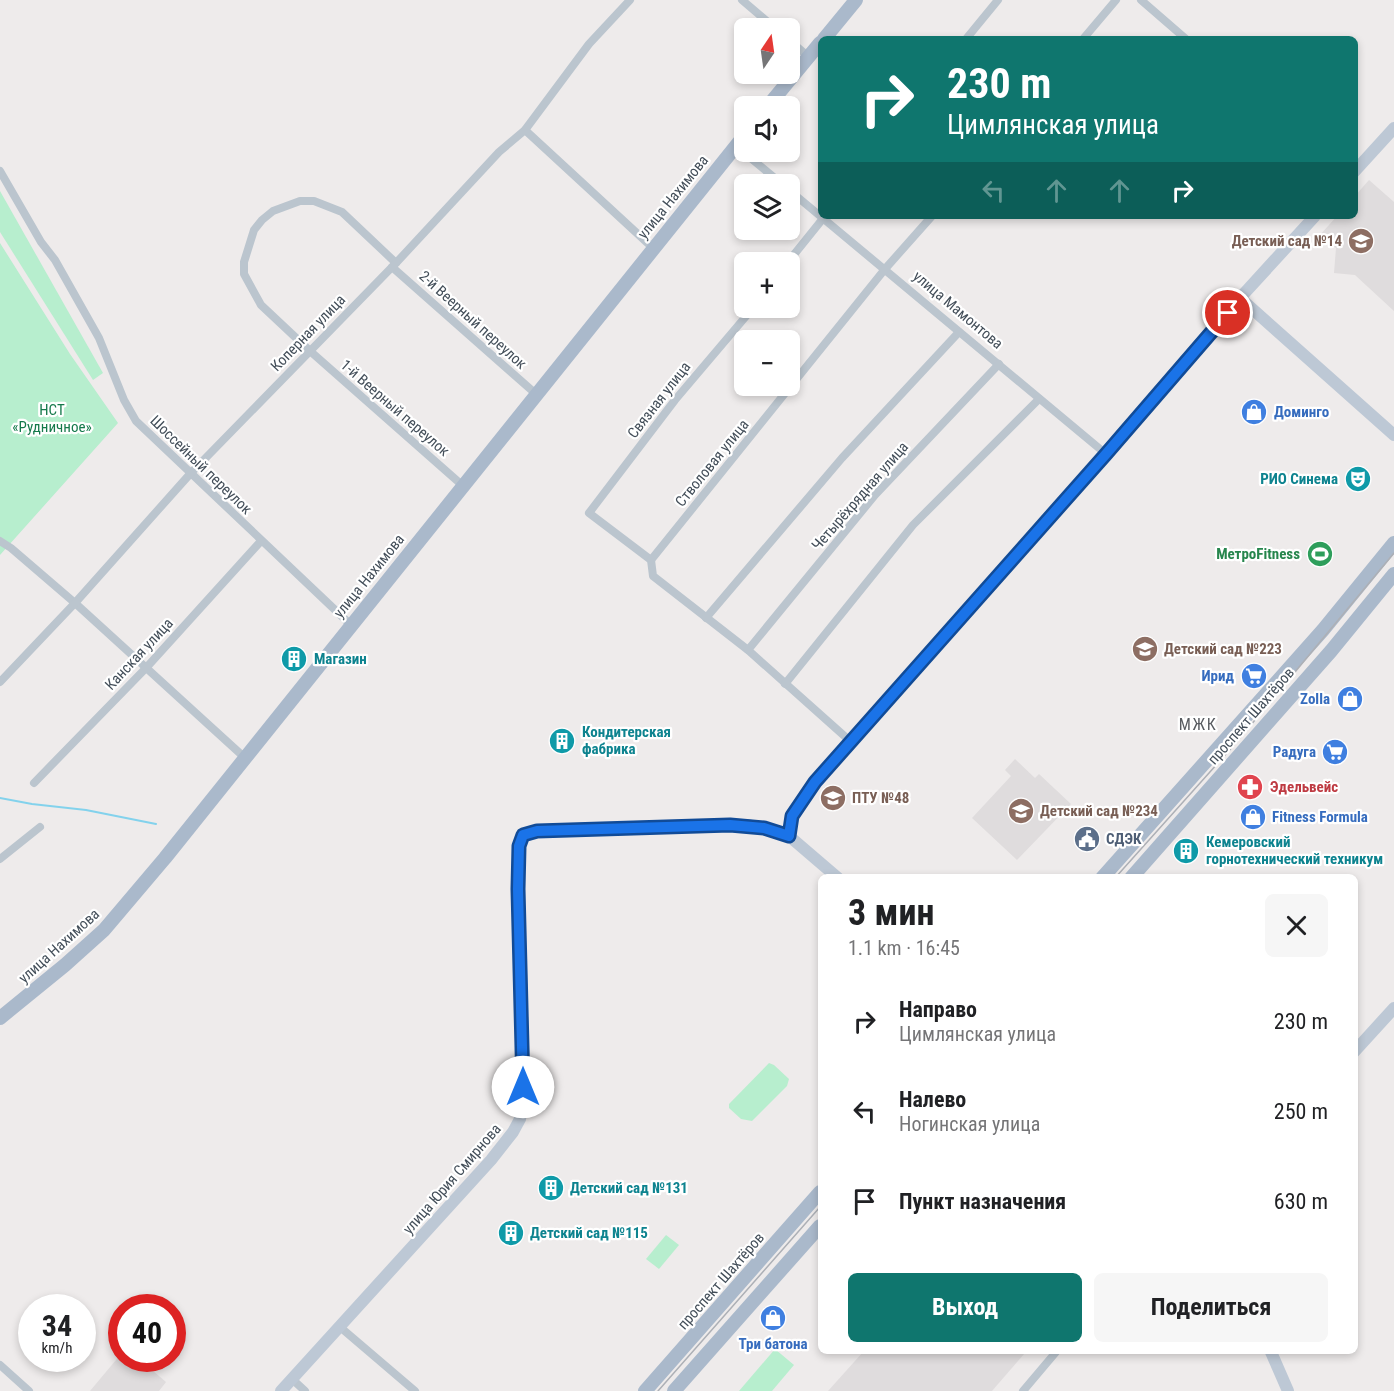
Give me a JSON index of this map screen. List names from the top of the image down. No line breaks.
{"streets":{"main road":["улица Нахимова","проспект Шахтёров"],"street":["улица Мамонтова","2-й Веерный переулок","Коперная улица","Связная улица","1-й Веерный переулок","Стволовая улица","Шоссейный переулок","Четырёхрядная улица","Канская улица","улица Юрия Смирнова"]},"crossings":[["улица Нахимова","2-й Веерный переулок"],["улица Нахимова","1-й Веерный переулок"],["улица Нахимова","Шоссейный переулок"],["улица Мамонтова","Стволовая улица"],["улица Мамонтова","Четырёхрядная улица"],["2-й Веерный переулок","Коперная улица"],["2-й Веерный переулок","1-й Веерный переулок"],["Коперная улица","1-й Веерный переулок"],["Коперная улица","Шоссейный переулок"],["Связная улица","Стволовая улица"],["Шоссейный переулок","Канская улица"]],"districts":["МЖК"],"parks":["НСТ «Рудничное»"],"places":{"school or university":["Детский сад №14","Детский сад №223","ПТУ №48","Детский сад №234"],"shop":["Доминго","Zolla","Fitness Formula","Три батона"],"theatre":["РИО Синема"],"sports":["МетроFitness"],"building":["Магазин","Кондитерская фабрика","Кемеровский горнотехнический техникум","Детский сад №131","Детский сад №115"],"supermarket":["Ирид","Радуга"],"pharmacy":["Эдельвейс"],"public building":["СДЭК"]},"north":"top","page":{"map_buttons":["+","−"],"turn":["230 m","Цимлянская улица"],"heading":["3 мин","1.1 km · 16:45"],"list":[{"name":"Направо","note":"Цимлянская улица","value":"230 m"},{"name":"Налево","note":"Ногинская улица","value":"250 m"},{"name":"Пункт назначения","value":"630 m"}],"buttons":["Выход","Поделиться"],"speed":"34 km/h","limit":"40"}}
